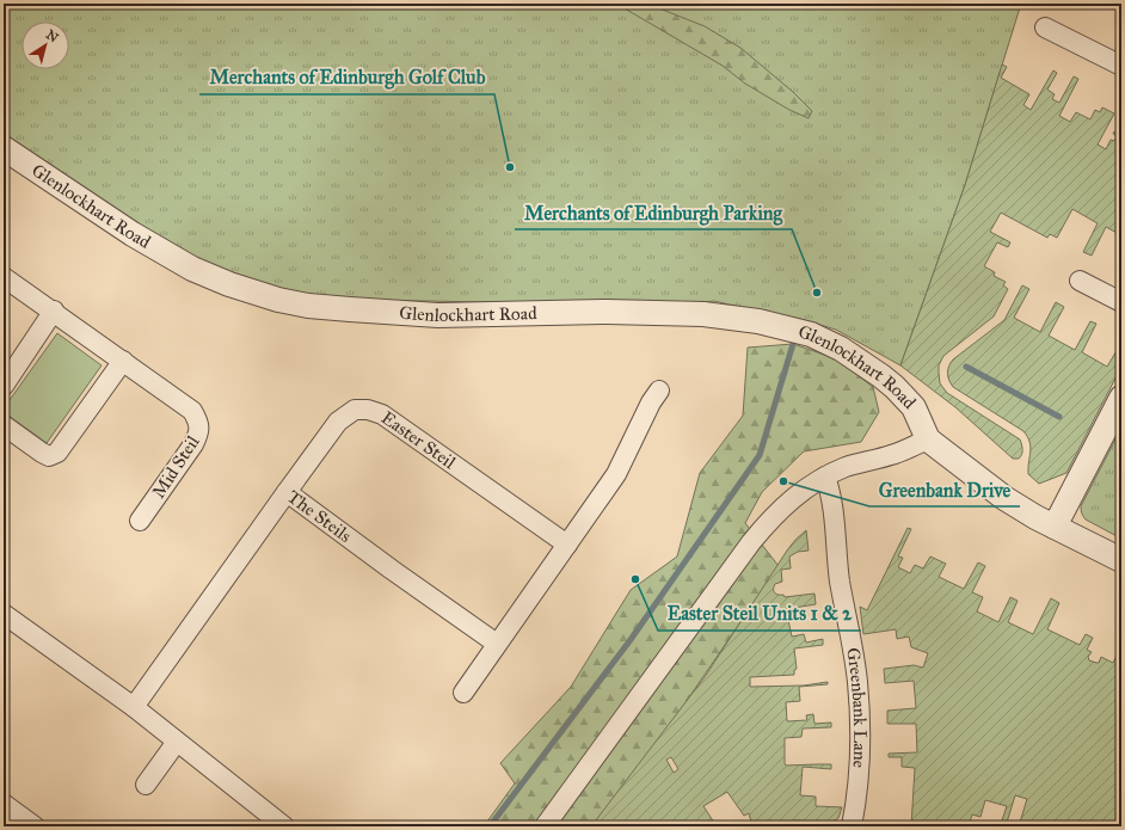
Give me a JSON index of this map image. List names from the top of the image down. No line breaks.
{"streets":{"street":["Glenlockhart Road","Easter Steil","Mid Steil","The Steils","Greenbank Lane"]},"crossings":[["Easter Steil","The Steils"]],"places":["Merchants of Edinburgh Golf Club","Merchants of Edinburgh Parking","Greenbank Drive","Easter Steil Units 1 & 2"],"north":"top right"}
